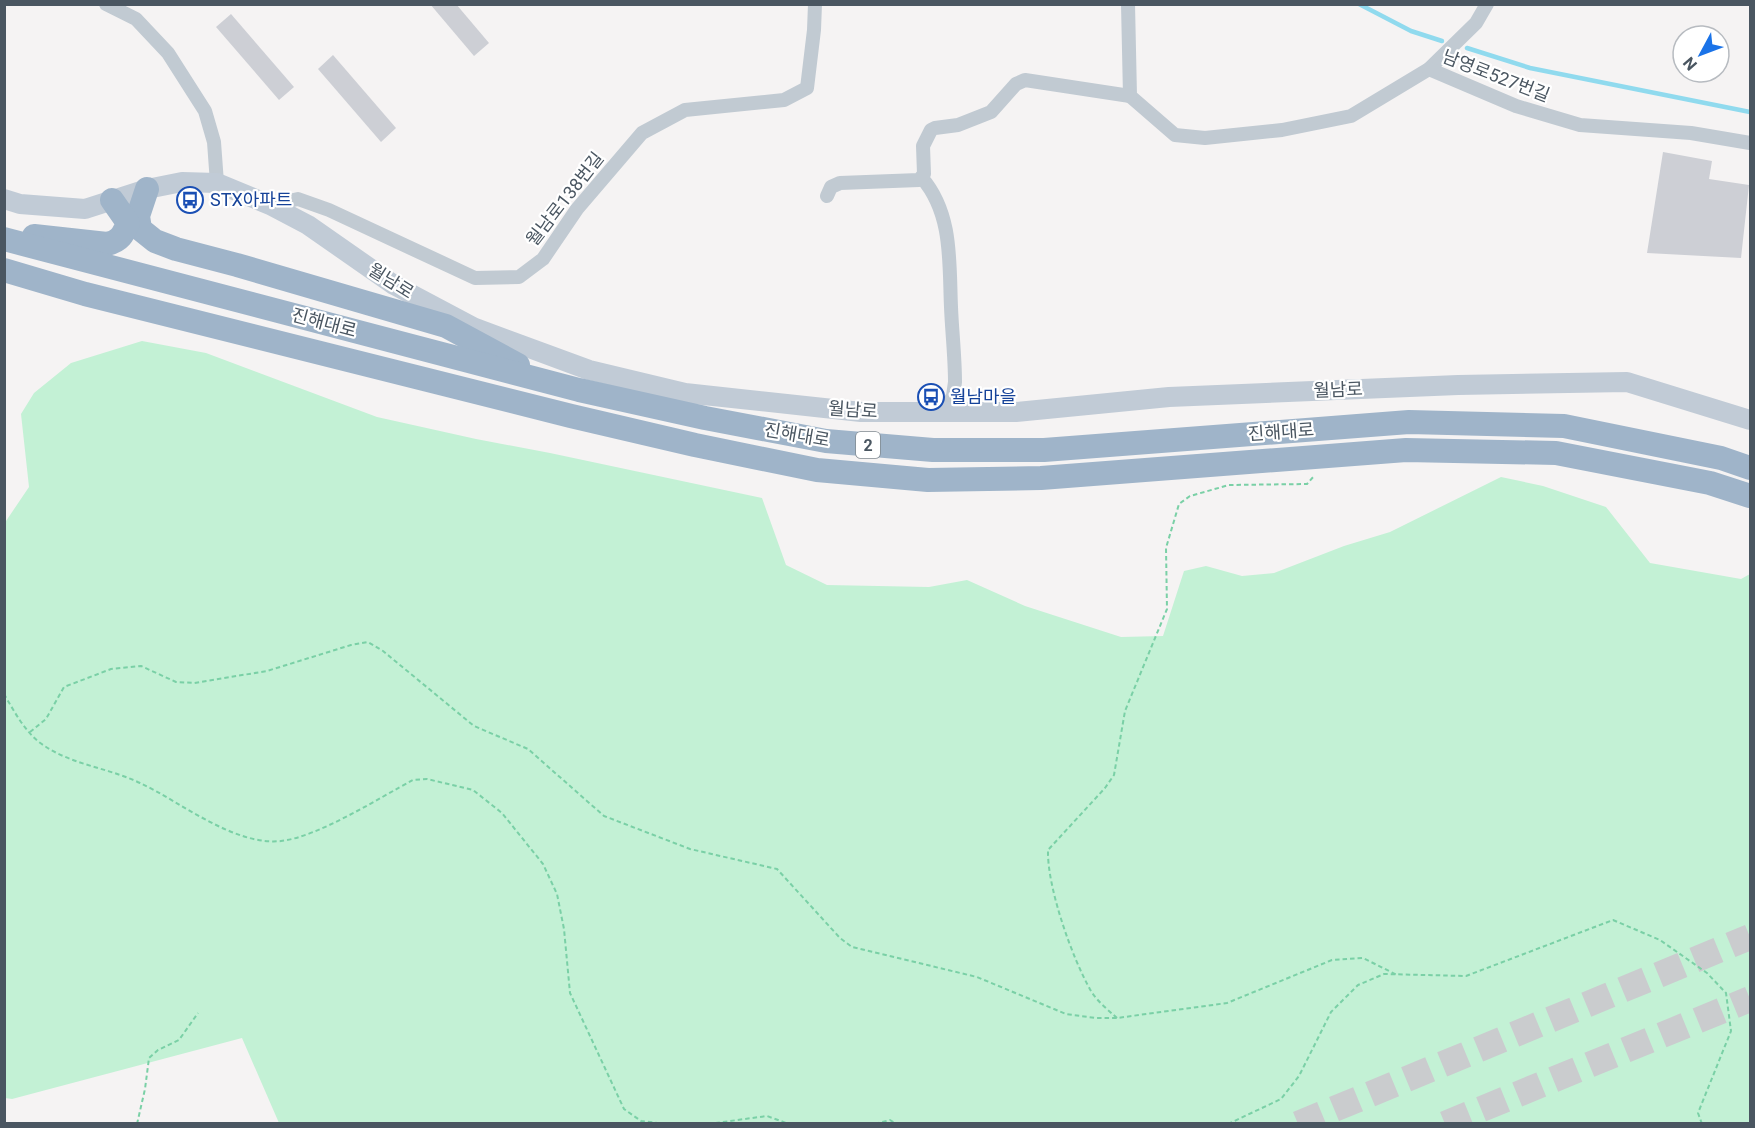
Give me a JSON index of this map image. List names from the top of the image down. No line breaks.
{"streets":{"highway":["진해대로","2"],"main road":["월남로"],"street":["남영로527번길","월남로138번길"]},"crossings":[["월남로138번길","월남로"]],"places":{"bus stop":["STX아파트","월남마을"]},"north":"bottom left"}
